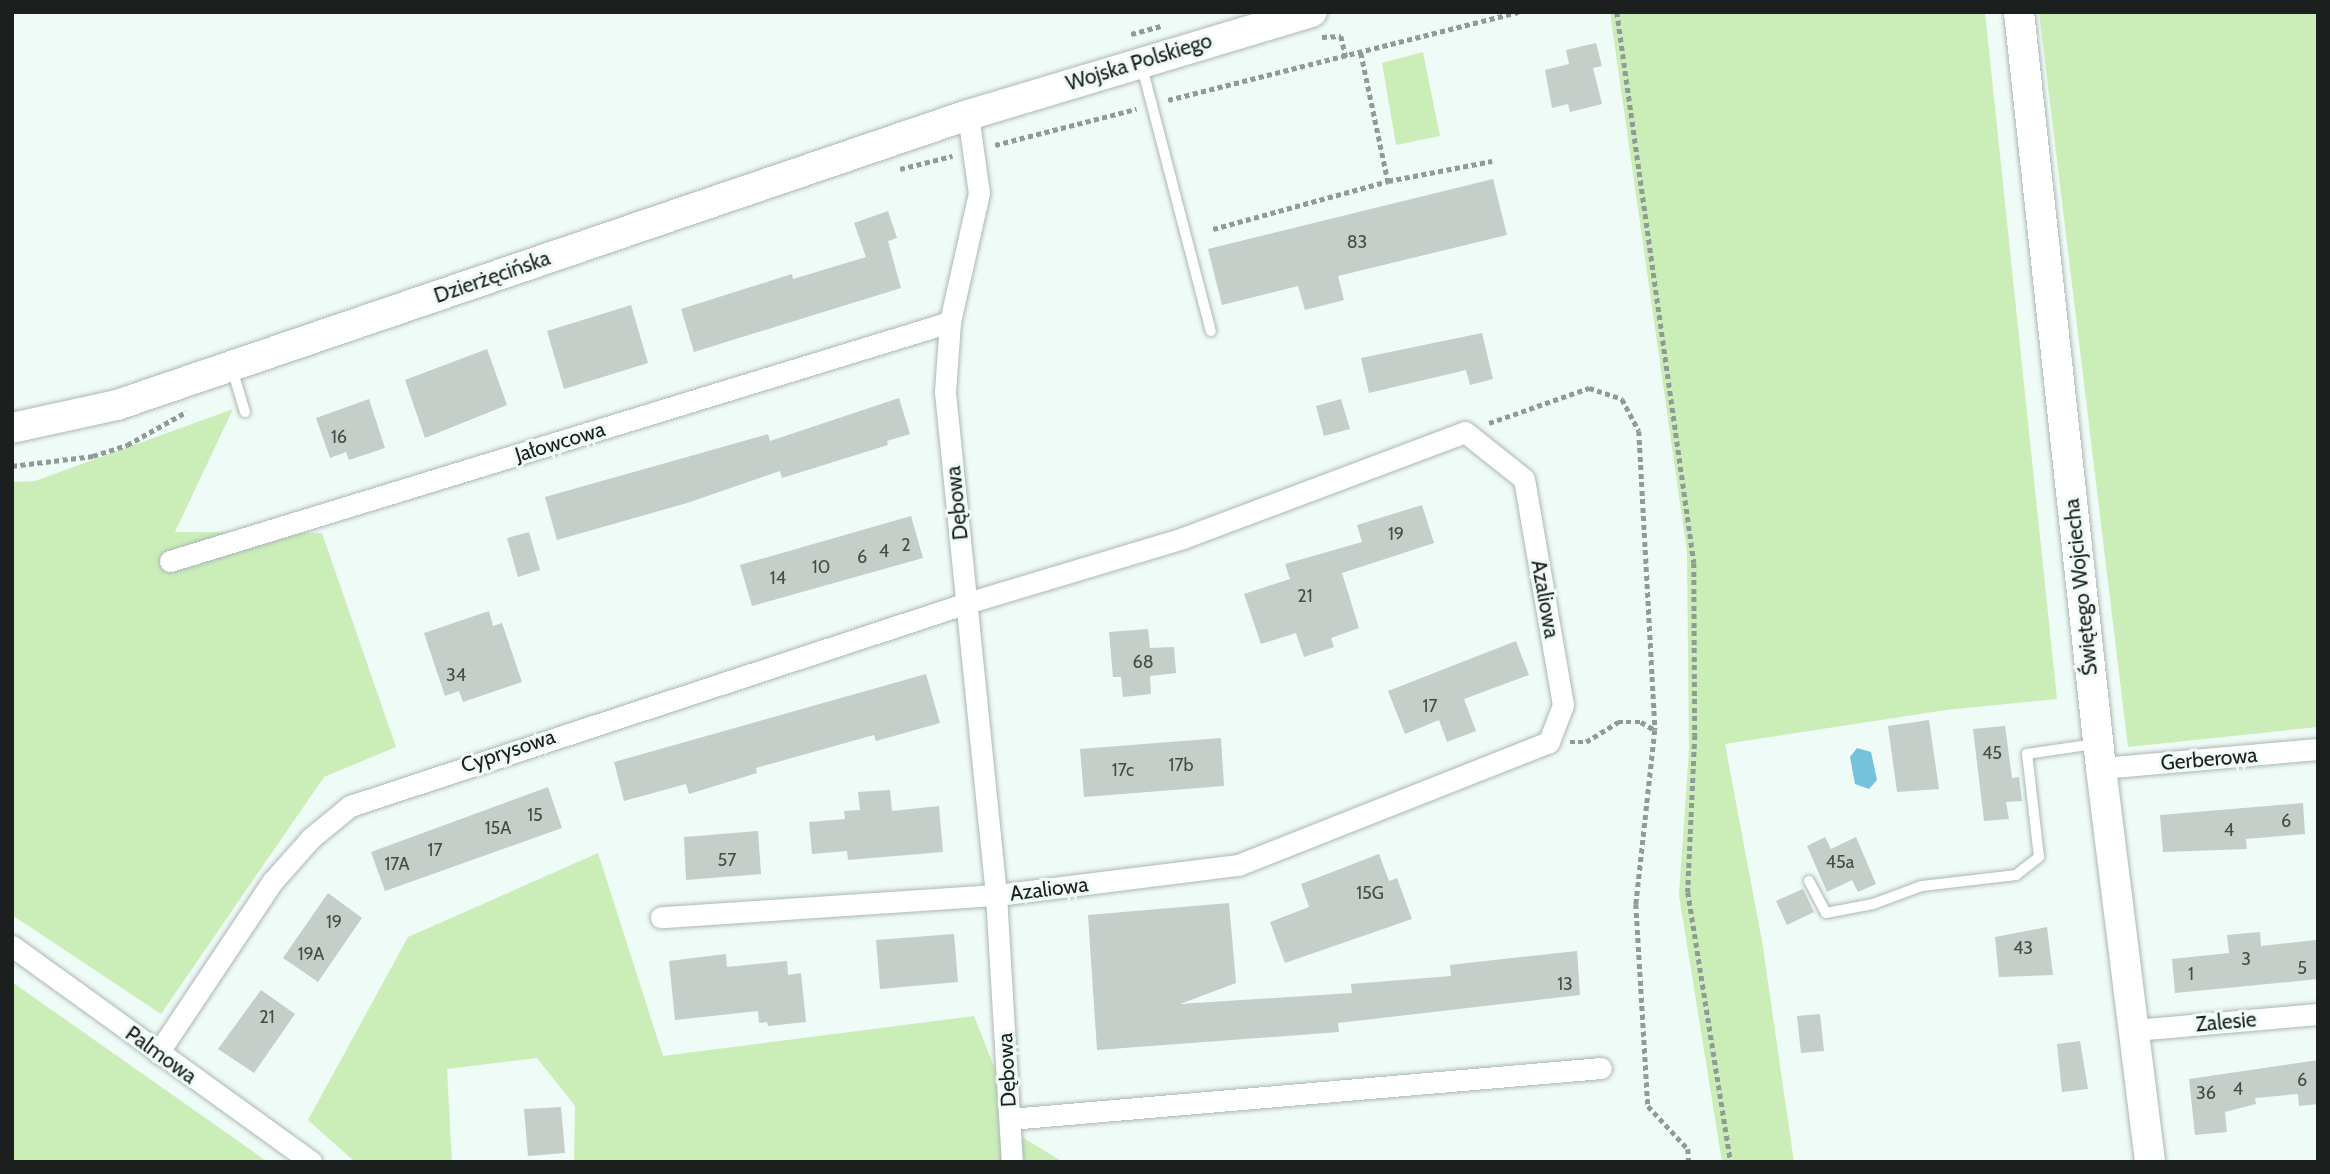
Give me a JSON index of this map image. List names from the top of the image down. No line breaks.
{"streets":{"street":["Wojska Polskiego","Dzierżęcińska","Jałowcowa","Dębowa","Świętego Wojciecha","Azaliowa","Cyprysowa","Gerberowa","Zalesie","Palmowa"]},"crossings":[["Wojska Polskiego","Dzierżęcińska"],["Wojska Polskiego","Dębowa"],["Dzierżęcińska","Dębowa"],["Jałowcowa","Dębowa"],["Dębowa","Azaliowa"],["Dębowa","Cyprysowa"],["Świętego Wojciecha","Gerberowa"],["Świętego Wojciecha","Zalesie"],["Cyprysowa","Palmowa"]],"house_numbers":["83","16","19","2","4","6","10","14","21","68","34","17","45","17b","17c","15","6","15A","4","17","57","45a","17A","15G","19","43","19A","3","5","1","13","21","6","4","36"]}
